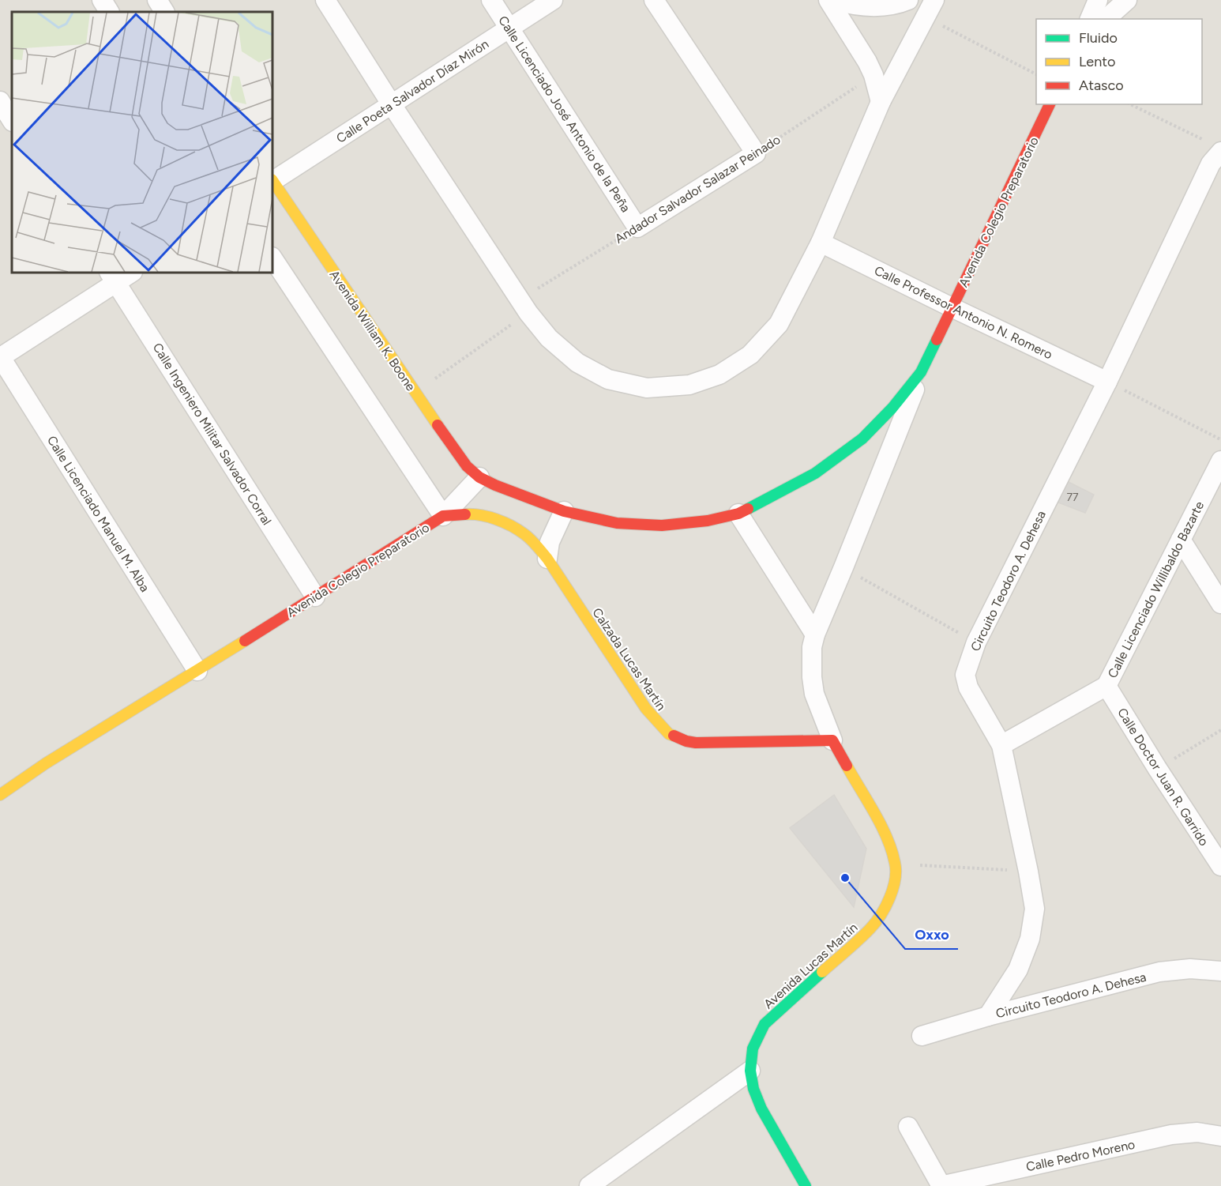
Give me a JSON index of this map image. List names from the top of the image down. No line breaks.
{"streets":{"street":["Calle Poeta Salvador Díaz Mirón","Calle Licenciado José Antonio de la Peña","Andador Salvador Salazar Peinado","Avenida Colegio Preparatorio","Calle Professor Antonio N. Romero","Avenida William K. Boone","Calle Ingeniero Militar Salvador Corral","Calle Licenciado Manuel M. Alba","Circuito Teodoro A. Dehesa","Calle Licenciado Willibaldo Bazarte","Calzada Lucas Martín","Calle Doctor Juan R. Garrido","Avenida Lucas Martín","Calle Pedro Moreno"]},"crossings":[["Calle Poeta Salvador Díaz Mirón","Calle Licenciado José Antonio de la Peña"],["Calle Licenciado José Antonio de la Peña","Andador Salvador Salazar Peinado"],["Andador Salvador Salazar Peinado","Avenida William K. Boone"],["Avenida Colegio Preparatorio","Calle Professor Antonio N. Romero"],["Avenida Colegio Preparatorio","Avenida William K. Boone"],["Avenida Colegio Preparatorio","Calle Ingeniero Militar Salvador Corral"],["Avenida Colegio Preparatorio","Calle Licenciado Manuel M. Alba"],["Avenida Colegio Preparatorio","Calzada Lucas Martín"],["Avenida Colegio Preparatorio","Avenida Lucas Martín"],["Calle Professor Antonio N. Romero","Circuito Teodoro A. Dehesa"],["Circuito Teodoro A. Dehesa","Calle Licenciado Willibaldo Bazarte"],["Calle Licenciado Willibaldo Bazarte","Calle Doctor Juan R. Garrido"],["Calzada Lucas Martín","Avenida Lucas Martín"]],"places":["Oxxo"],"house_numbers":["77"],"legend":["Fluido","Lento","Atasco"]}
